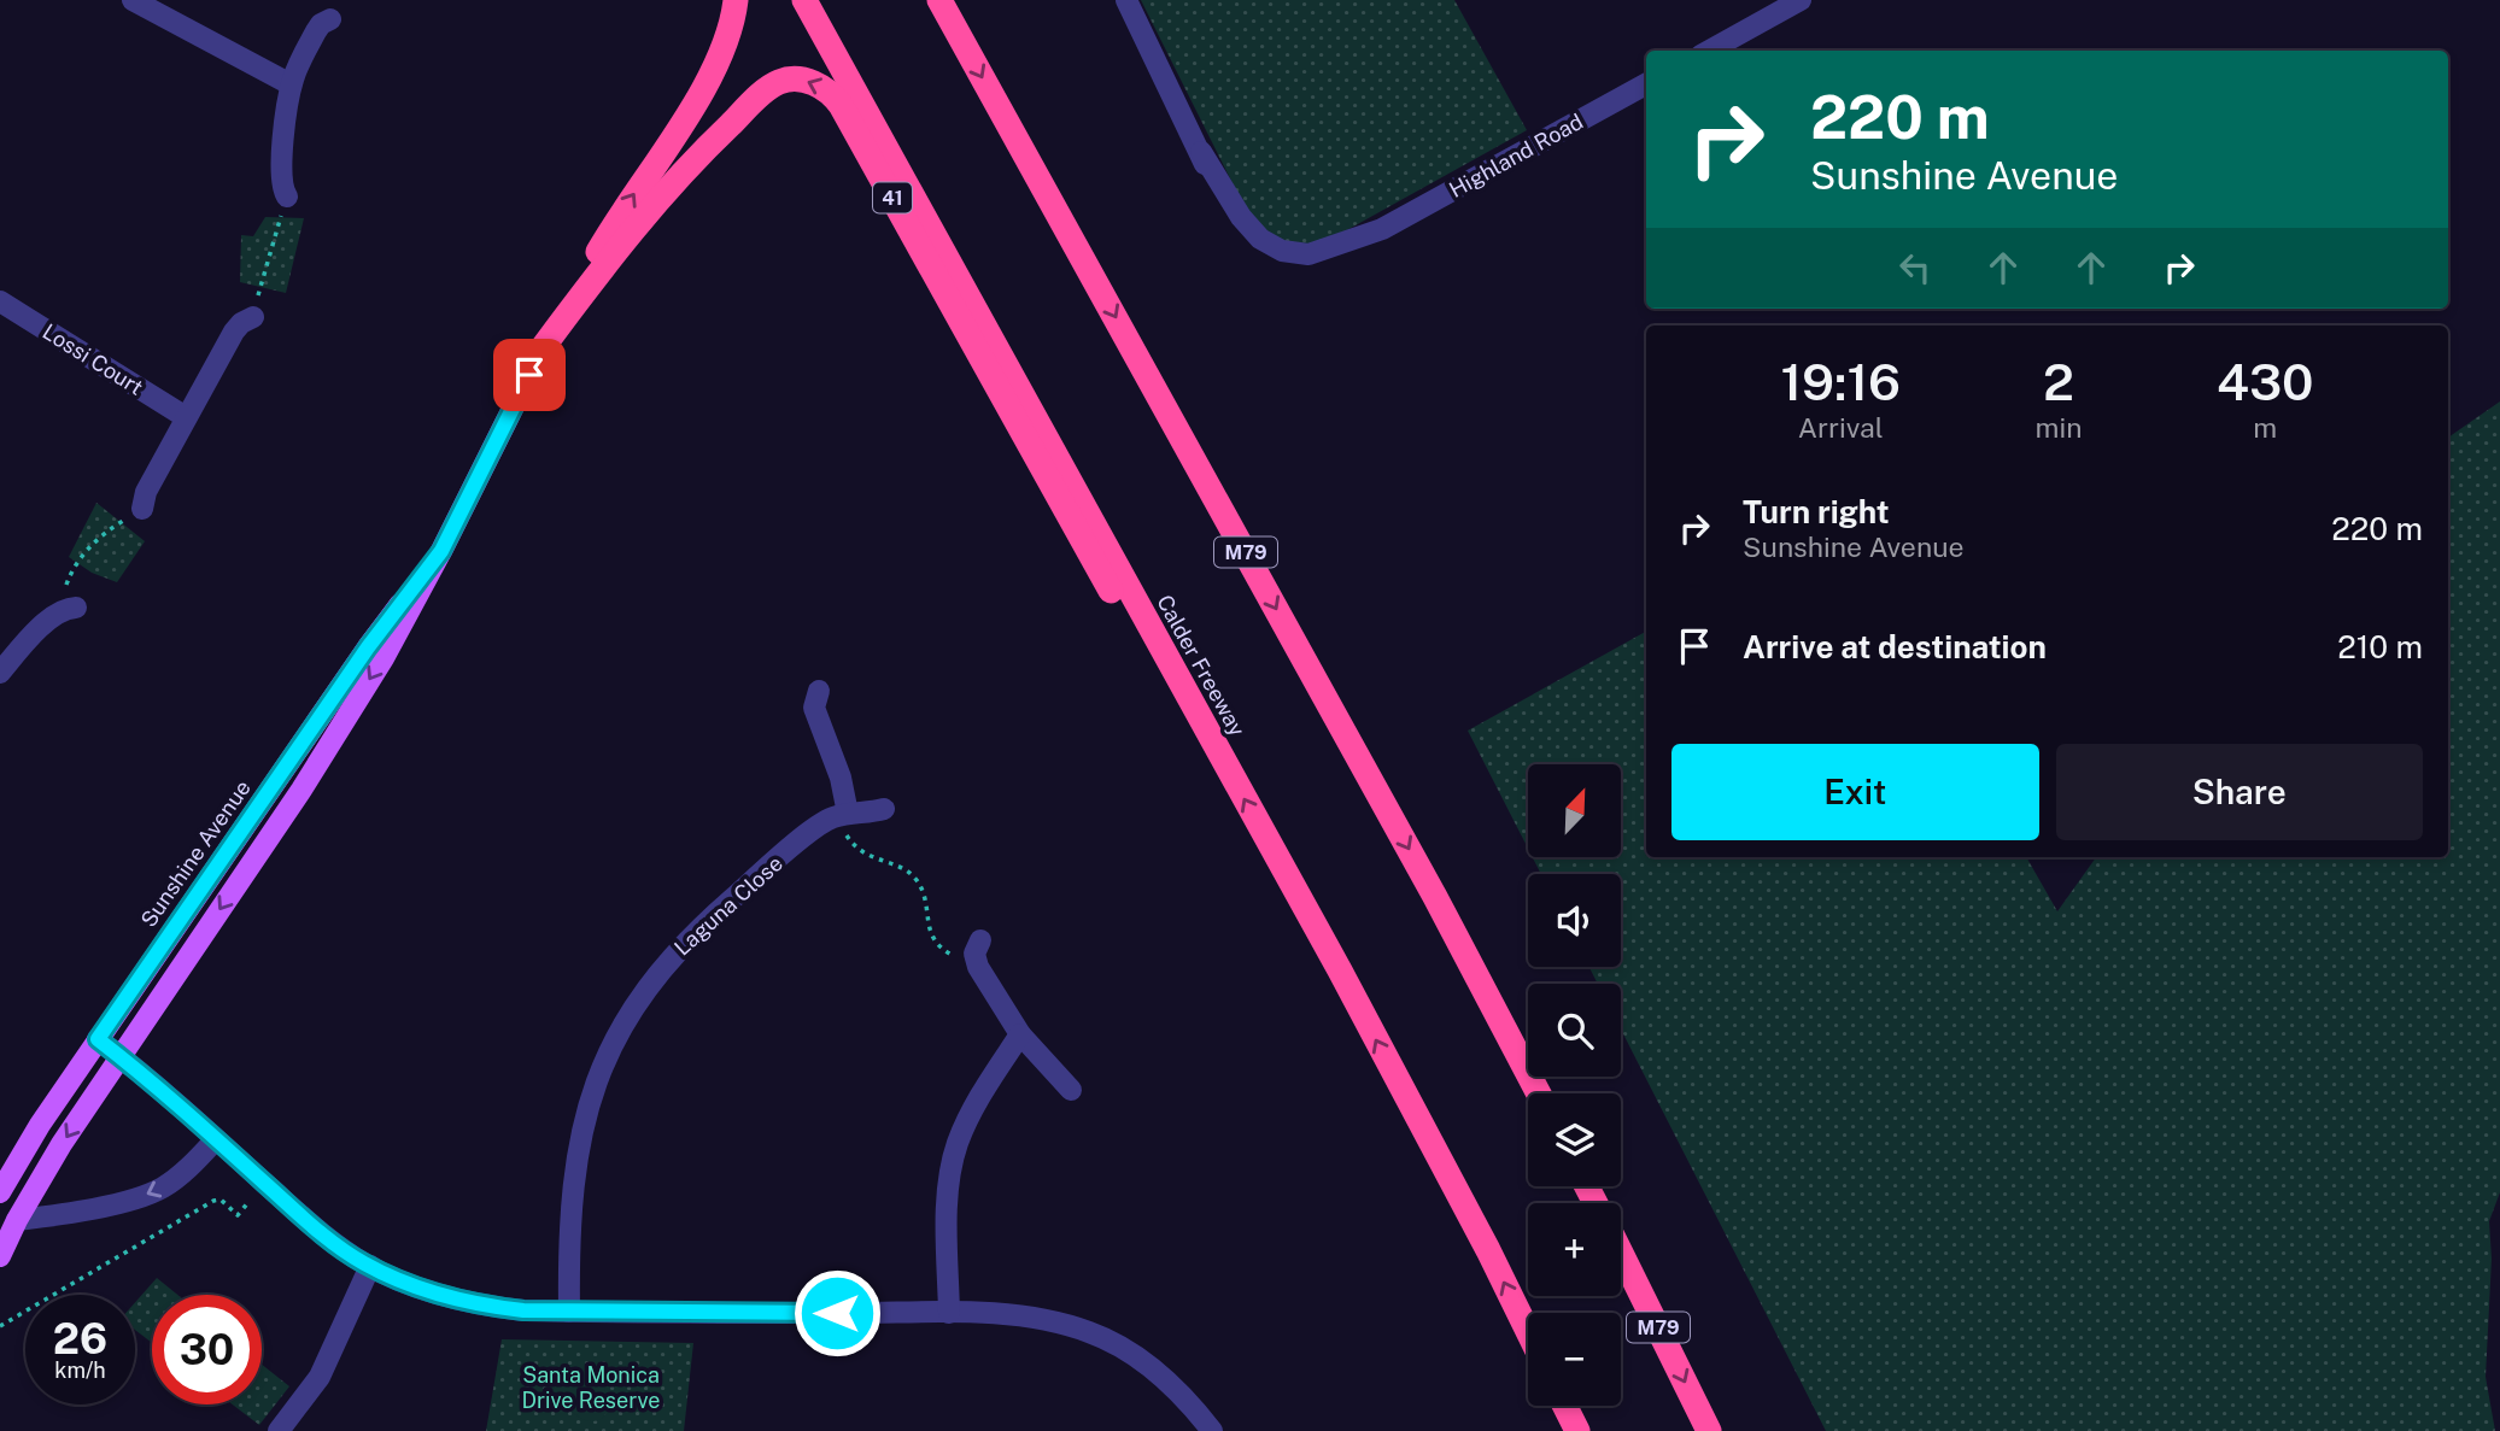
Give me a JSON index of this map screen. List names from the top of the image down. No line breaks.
{"streets":{"highway":["41","M79","Calder Freeway"],"main road":["Sunshine Avenue"],"street":["Highland Road","Lossi Court","Laguna Close"]},"crossings":[["41","Calder Freeway"],["41","Sunshine Avenue"]],"parks":["Santa Monica Drive Reserve"],"north":"top right","page":{"turn":["220 m","Sunshine Avenue"],"eta":["19:16","Arrival","2","min","430","m"],"list":[{"name":"Turn right","note":"Sunshine Avenue","value":"220 m"},{"name":"Arrive at destination","value":"210 m"}],"buttons":["Exit","Share"],"map_buttons":["+","−"],"speed":"26 km/h","limit":"30"}}
